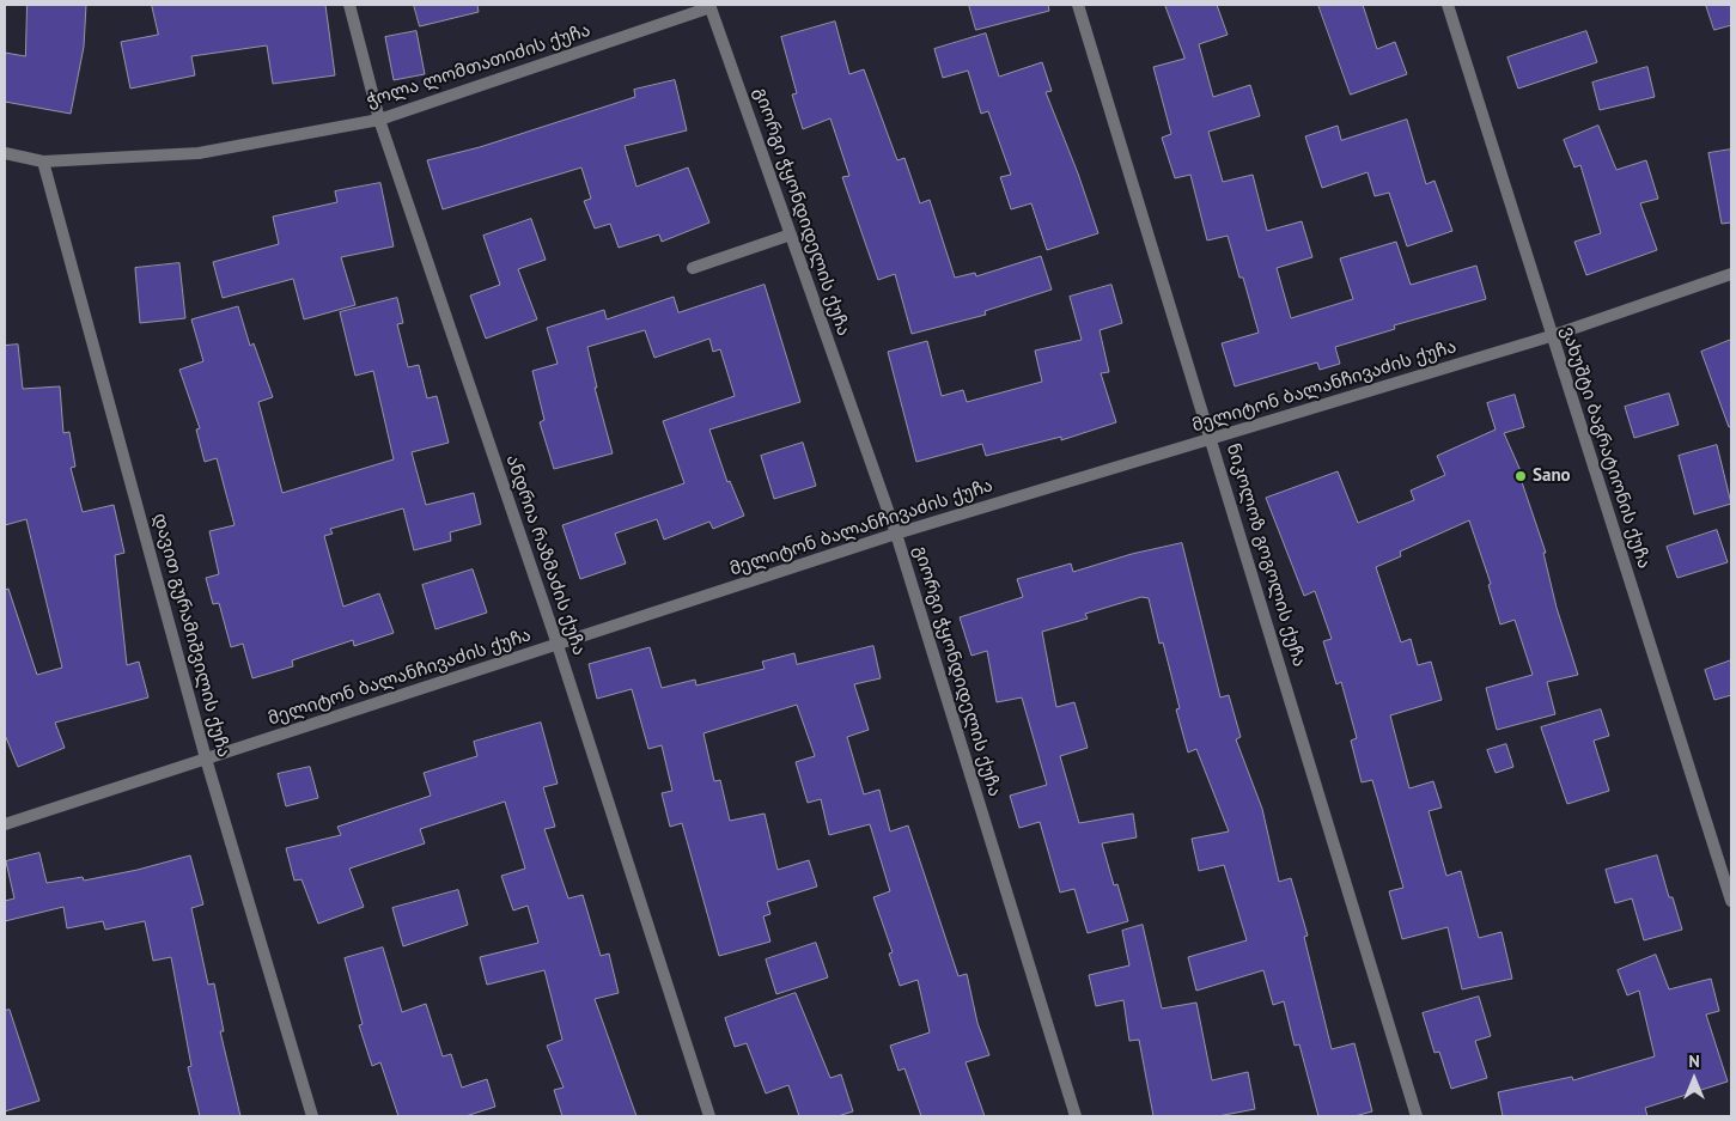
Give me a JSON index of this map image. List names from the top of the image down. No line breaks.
{"streets":{"street":["ჭოლა ლომთათიძის ქუჩა","გიორგი ჭყონდიდელის ქუჩა","მელიტონ ბალანჩივაძის ქუჩა","ვახუშტი ბაგრატიონის ქუჩა","ანდრია რაზმაძის ქუჩა","ნიკოლოზ გოგოლის ქუჩა","დავით გურამიშვილის ქუჩა"]},"crossings":[["ჭოლა ლომთათიძის ქუჩა","გიორგი ჭყონდიდელის ქუჩა"],["ჭოლა ლომთათიძის ქუჩა","ანდრია რაზმაძის ქუჩა"],["ჭოლა ლომთათიძის ქუჩა","დავით გურამიშვილის ქუჩა"],["გიორგი ჭყონდიდელის ქუჩა","მელიტონ ბალანჩივაძის ქუჩა"],["მელიტონ ბალანჩივაძის ქუჩა","ვახუშტი ბაგრატიონის ქუჩა"],["მელიტონ ბალანჩივაძის ქუჩა","ანდრია რაზმაძის ქუჩა"],["მელიტონ ბალანჩივაძის ქუჩა","ნიკოლოზ გოგოლის ქუჩა"],["მელიტონ ბალანჩივაძის ქუჩა","დავით გურამიშვილის ქუჩა"]],"places":["Sano"],"north":"top"}
